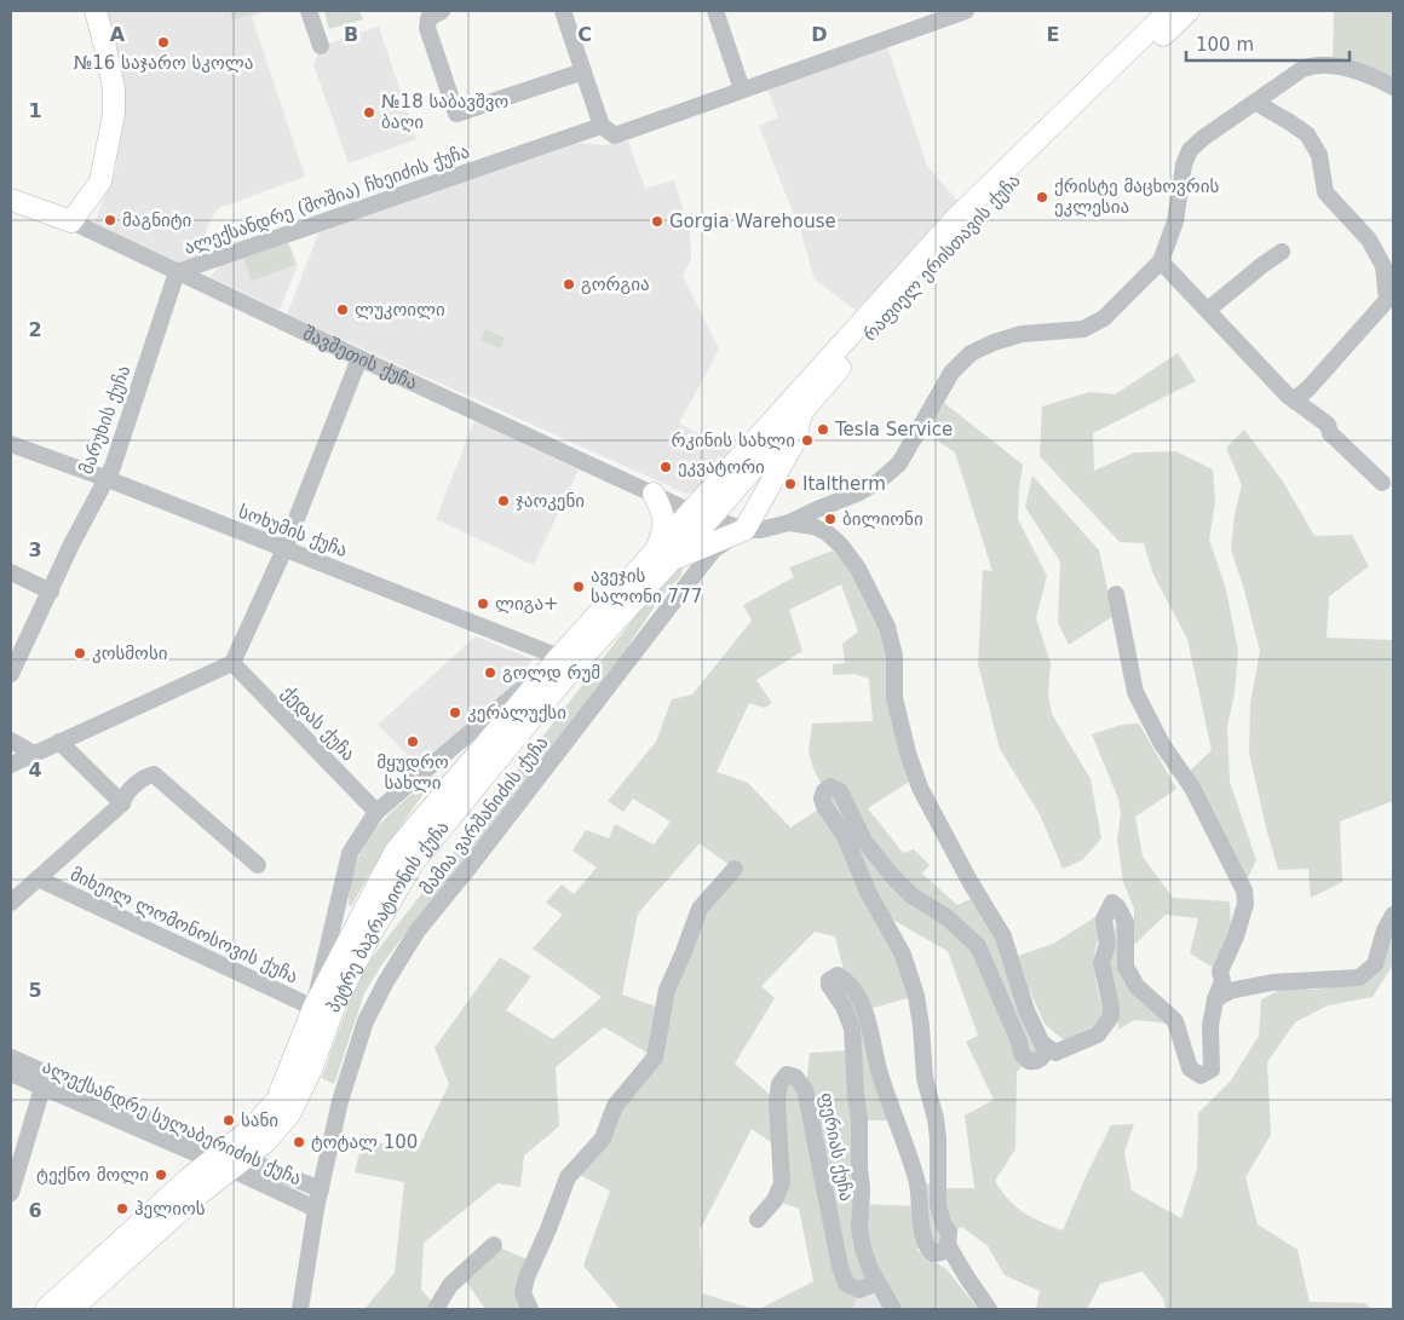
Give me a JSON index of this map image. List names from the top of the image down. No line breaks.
{"streets":{"main road":["რაფიელ ერისთავის ქუჩა","შავშეთის ქუჩა","პეტრე ბაგრატიონის ქუჩა"],"street":["ალექსანდრე (შოშია) ჩხეიძის ქუჩა","მარუხის ქუჩა","სოხუმის ქუჩა","ქედას ქუჩა","მამია ვარშანიძის ქუჩა","მიხეილ ლომონოსოვის ქუჩა","ალექსანდრე სულაბერიძის ქუჩა","ფერიას ქუჩა"]},"crossings":[["ალექსანდრე (შოშია) ჩხეიძის ქუჩა","შავშეთის ქუჩა"],["ალექსანდრე (შოშია) ჩხეიძის ქუჩა","მარუხის ქუჩა"],["რაფიელ ერისთავის ქუჩა","შავშეთის ქუჩა"],["რაფიელ ერისთავის ქუჩა","პეტრე ბაგრატიონის ქუჩა"],["შავშეთის ქუჩა","მარუხის ქუჩა"],["შავშეთის ქუჩა","მამია ვარშანიძის ქუჩა"],["შავშეთის ქუჩა","პეტრე ბაგრატიონის ქუჩა"],["მარუხის ქუჩა","სოხუმის ქუჩა"],["სოხუმის ქუჩა","პეტრე ბაგრატიონის ქუჩა"],["ქედას ქუჩა","პეტრე ბაგრატიონის ქუჩა"],["მამია ვარშანიძის ქუჩა","ალექსანდრე სულაბერიძის ქუჩა"],["პეტრე ბაგრატიონის ქუჩა","მიხეილ ლომონოსოვის ქუჩა"],["პეტრე ბაგრატიონის ქუჩა","ალექსანდრე სულაბერიძის ქუჩა"]],"places":["№16 საჯარო სკოლა","№18 საბავშვო ბაღი","ქრისტე მაცხოვრის ეკლესია","მაგნიტი","Gorgia Warehouse","გორგია","ლუკოილი","Tesla Service","რკინის სახლი","ეკვატორი","Italtherm","ჯაოკენი","ბილიონი","ავეჯის სალონი 777","ლიგა+","კოსმოსი","გოლდ რუმ","კერალუქსი","მყუდრო სახლი","სანი","ტოტალ 100","ტექნო მოლი","ჰელიოს"],"scale_bar":"100 m","grid":{"columns":["A","B","C","D","E"],"rows":["1","2","3","4","5","6"]}}
